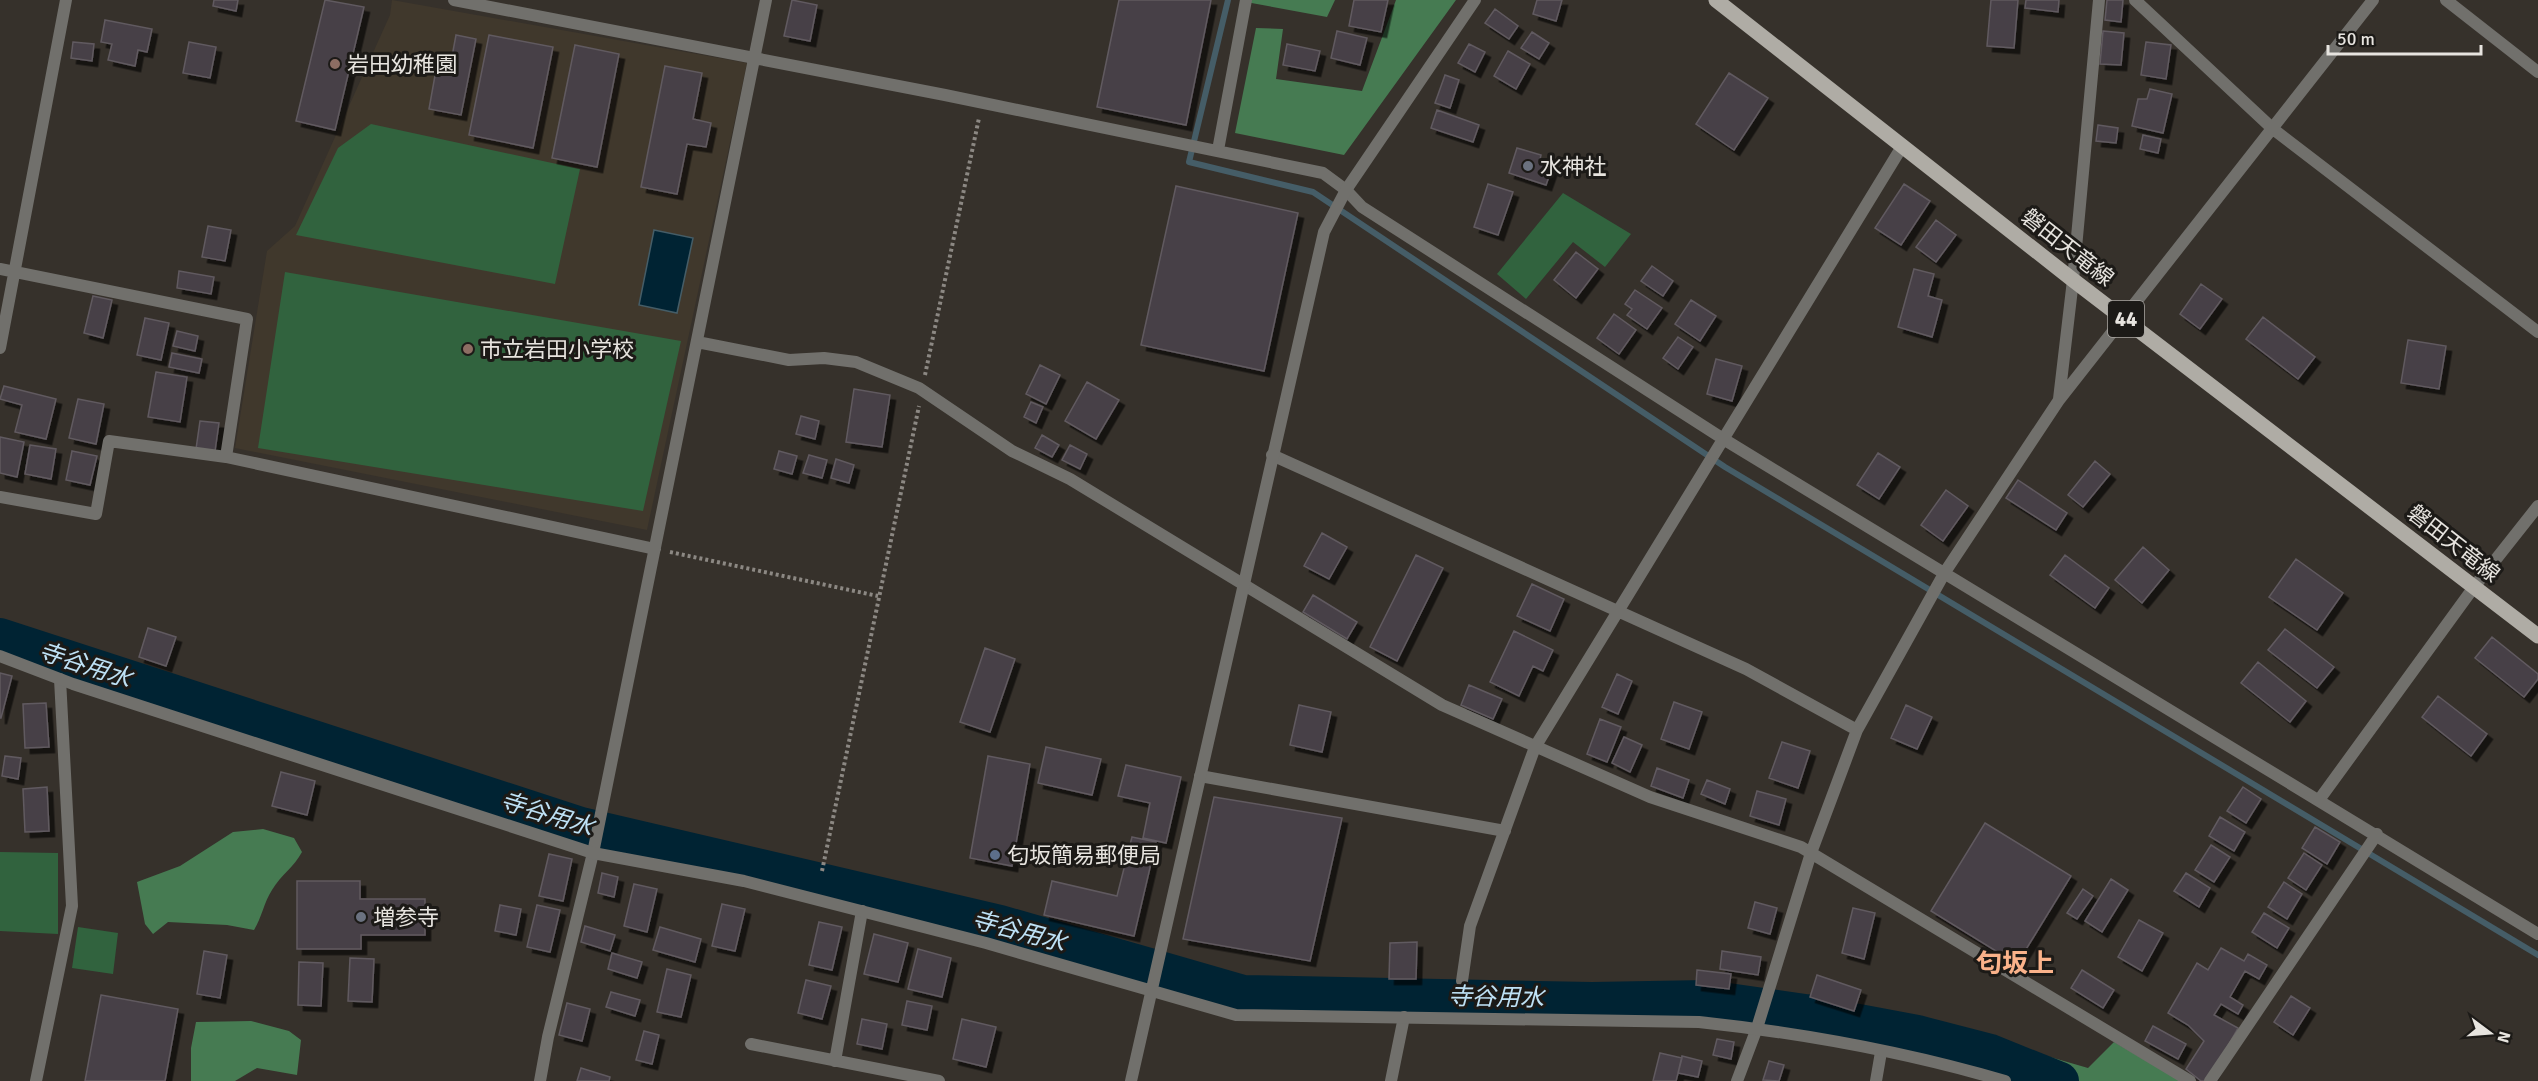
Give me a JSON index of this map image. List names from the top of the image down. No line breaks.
{"streets":{"main road":["磐田天竜線","44"]},"districts":["匂坂上"],"water":["寺谷用水"],"places":["岩田幼稚園","水神社","市立岩田小学校","匂坂簡易郵便局","増参寺"],"scale_bar":"50 m","north":"right"}
